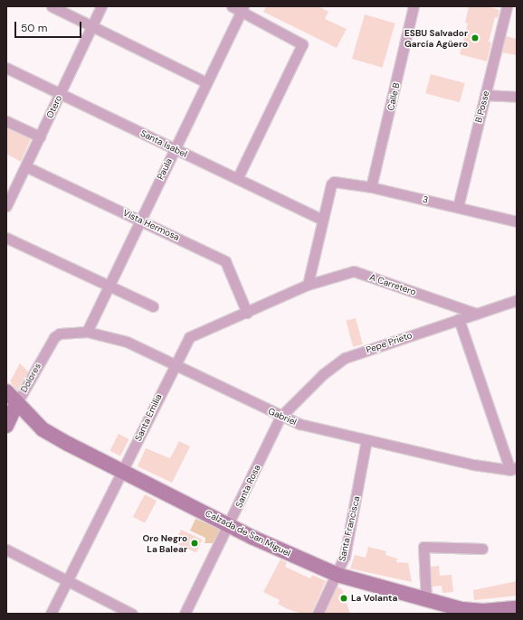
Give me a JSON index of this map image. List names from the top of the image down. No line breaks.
{"streets":{"main road":["Dolores","Calzada de San Miguel"],"street":["Calle B","Otero","B Posse","Santa Isabel","Paula","3","Vista Hermosa","A Carretero","Pepe Prieto","Gabriel","Santa Emilia","Santa Rosa","Santa Francisca"]},"crossings":[["Calle B","3"],["Otero","Santa Isabel"],["Otero","Vista Hermosa"],["B Posse","3"],["Santa Isabel","Paula"],["Santa Isabel","3"],["Paula","Vista Hermosa"],["Paula","Gabriel"],["Vista Hermosa","Santa Emilia"],["A Carretero","Pepe Prieto"],["A Carretero","Santa Emilia"],["Pepe Prieto","Gabriel"],["Pepe Prieto","Santa Rosa"],["Dolores","Gabriel"],["Dolores","Calzada de San Miguel"],["Gabriel","Santa Emilia"],["Gabriel","Santa Rosa"],["Gabriel","Santa Francisca"],["Santa Emilia","Calzada de San Miguel"],["Santa Rosa","Calzada de San Miguel"],["Santa Francisca","Calzada de San Miguel"]],"places":["ESBU Salvador García Agüero","Oro Negro La Balear","La Volanta"],"scale_bar":"50 m"}
